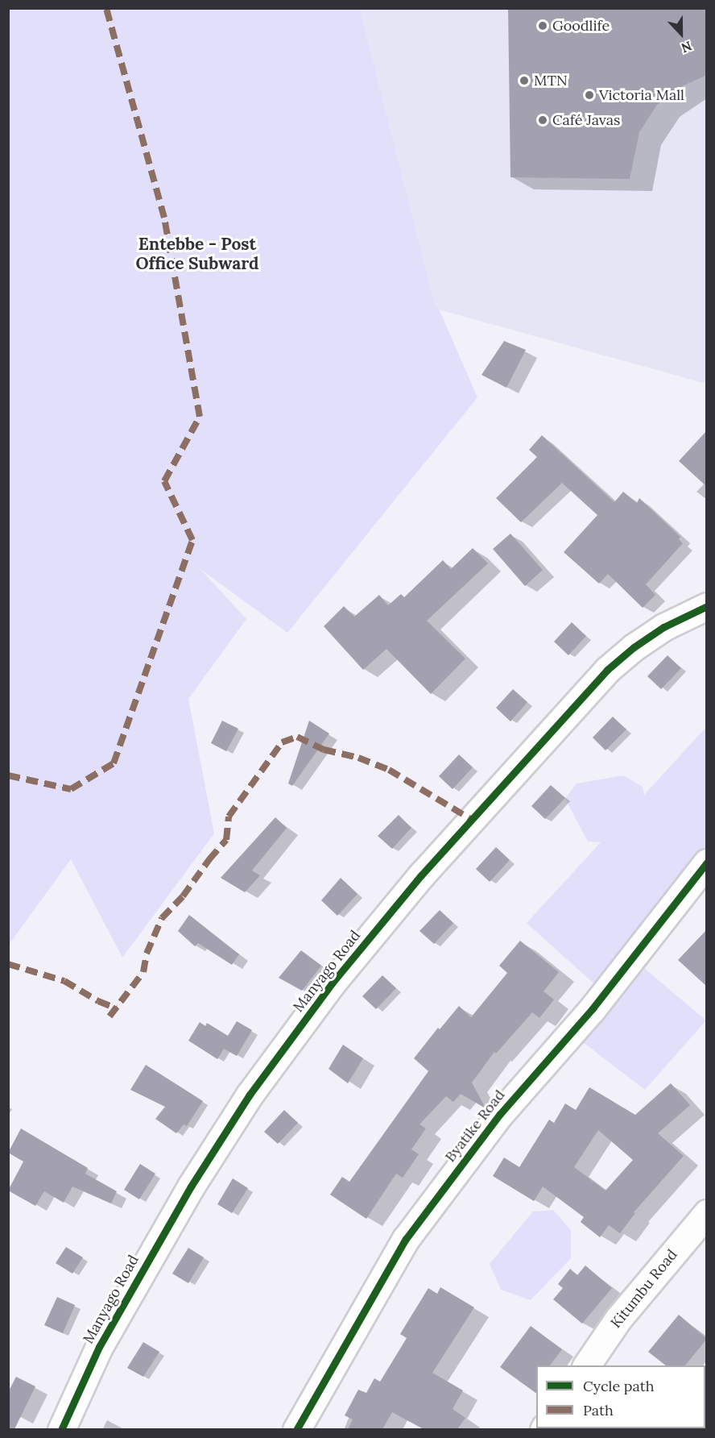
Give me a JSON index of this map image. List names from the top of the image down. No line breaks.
{"streets":{"street":["Manyago Road","Byatike Road","Kitumbu Road"]},"districts":["Entebbe - Post Office Subward"],"places":["Goodlife","MTN","Victoria Mall","Café Javas"],"legend":["Cycle path","Path"],"north":"bottom"}
